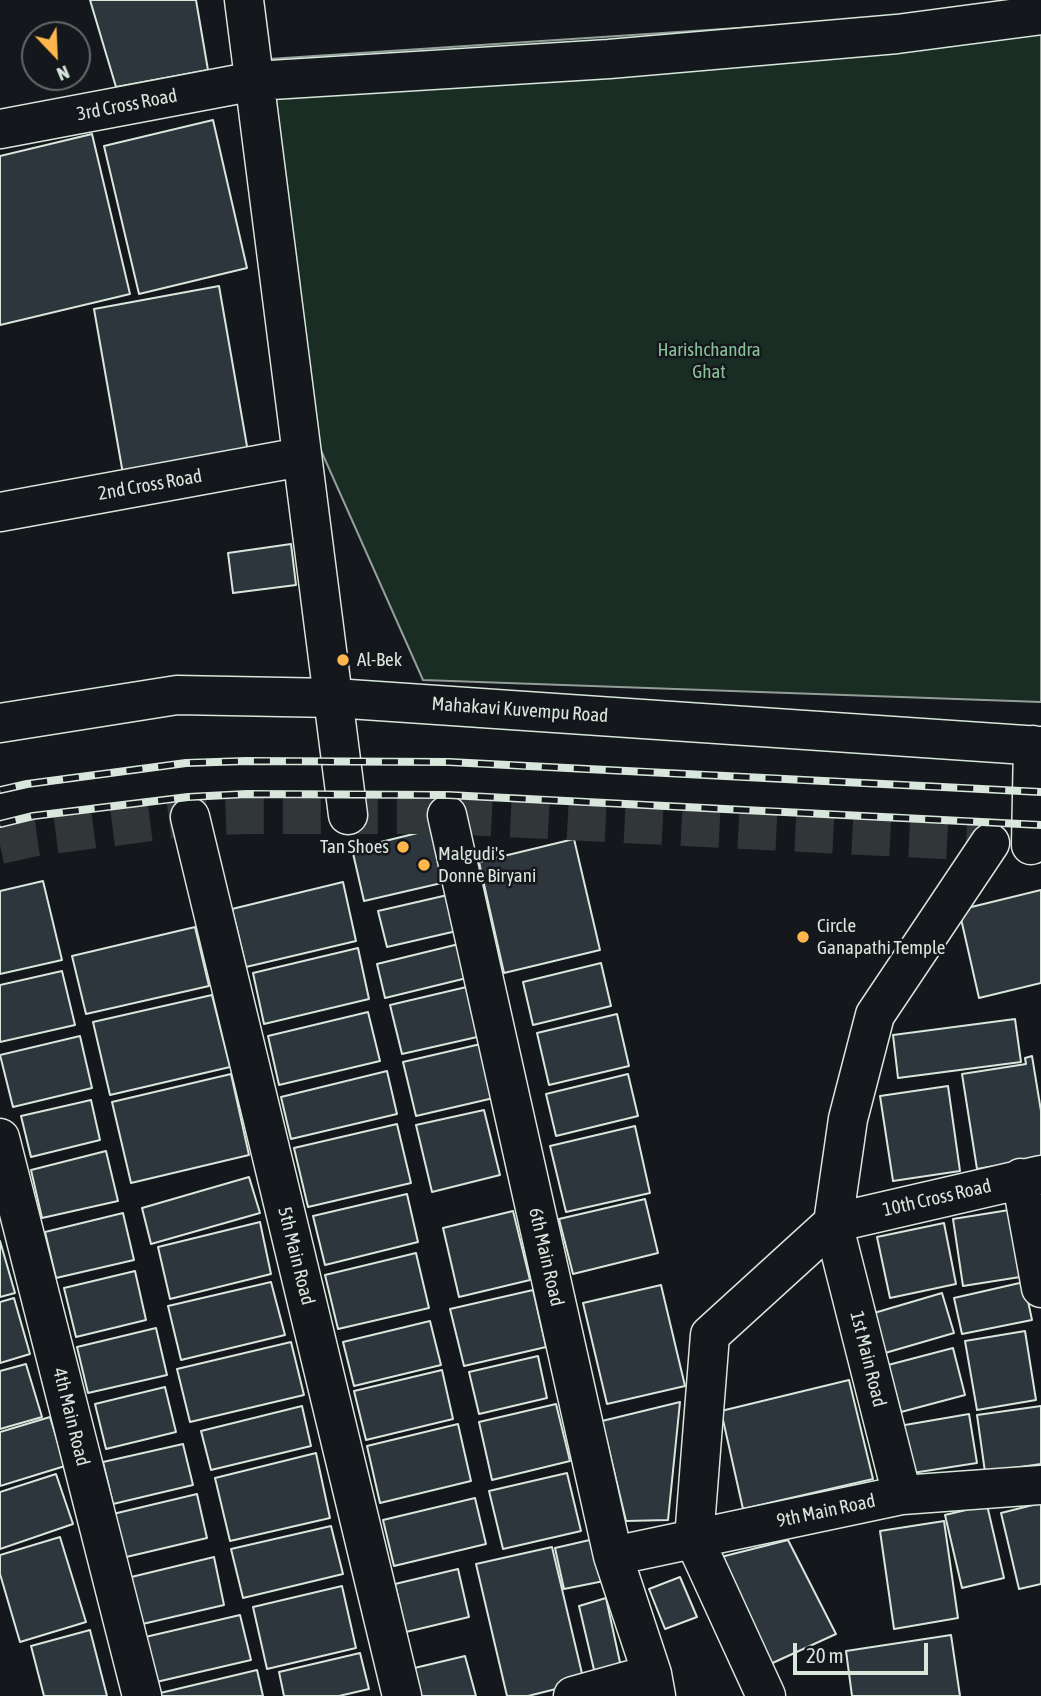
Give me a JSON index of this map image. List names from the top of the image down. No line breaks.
{"streets":{"street":["3rd Cross Road","2nd Cross Road","Mahakavi Kuvempu Road","10th Cross Road","5th Main Road","6th Main Road","1st Main Road","4th Main Road","9th Main Road"]},"crossings":[["10th Cross Road","1st Main Road"],["6th Main Road","9th Main Road"],["1st Main Road","9th Main Road"]],"parks":["Harishchandra Ghat"],"places":["Al-Bek","Tan Shoes","Malgudi's Donne Biryani","Circle Ganapathi Temple"],"scale_bar":"20 m","north":"bottom right"}
